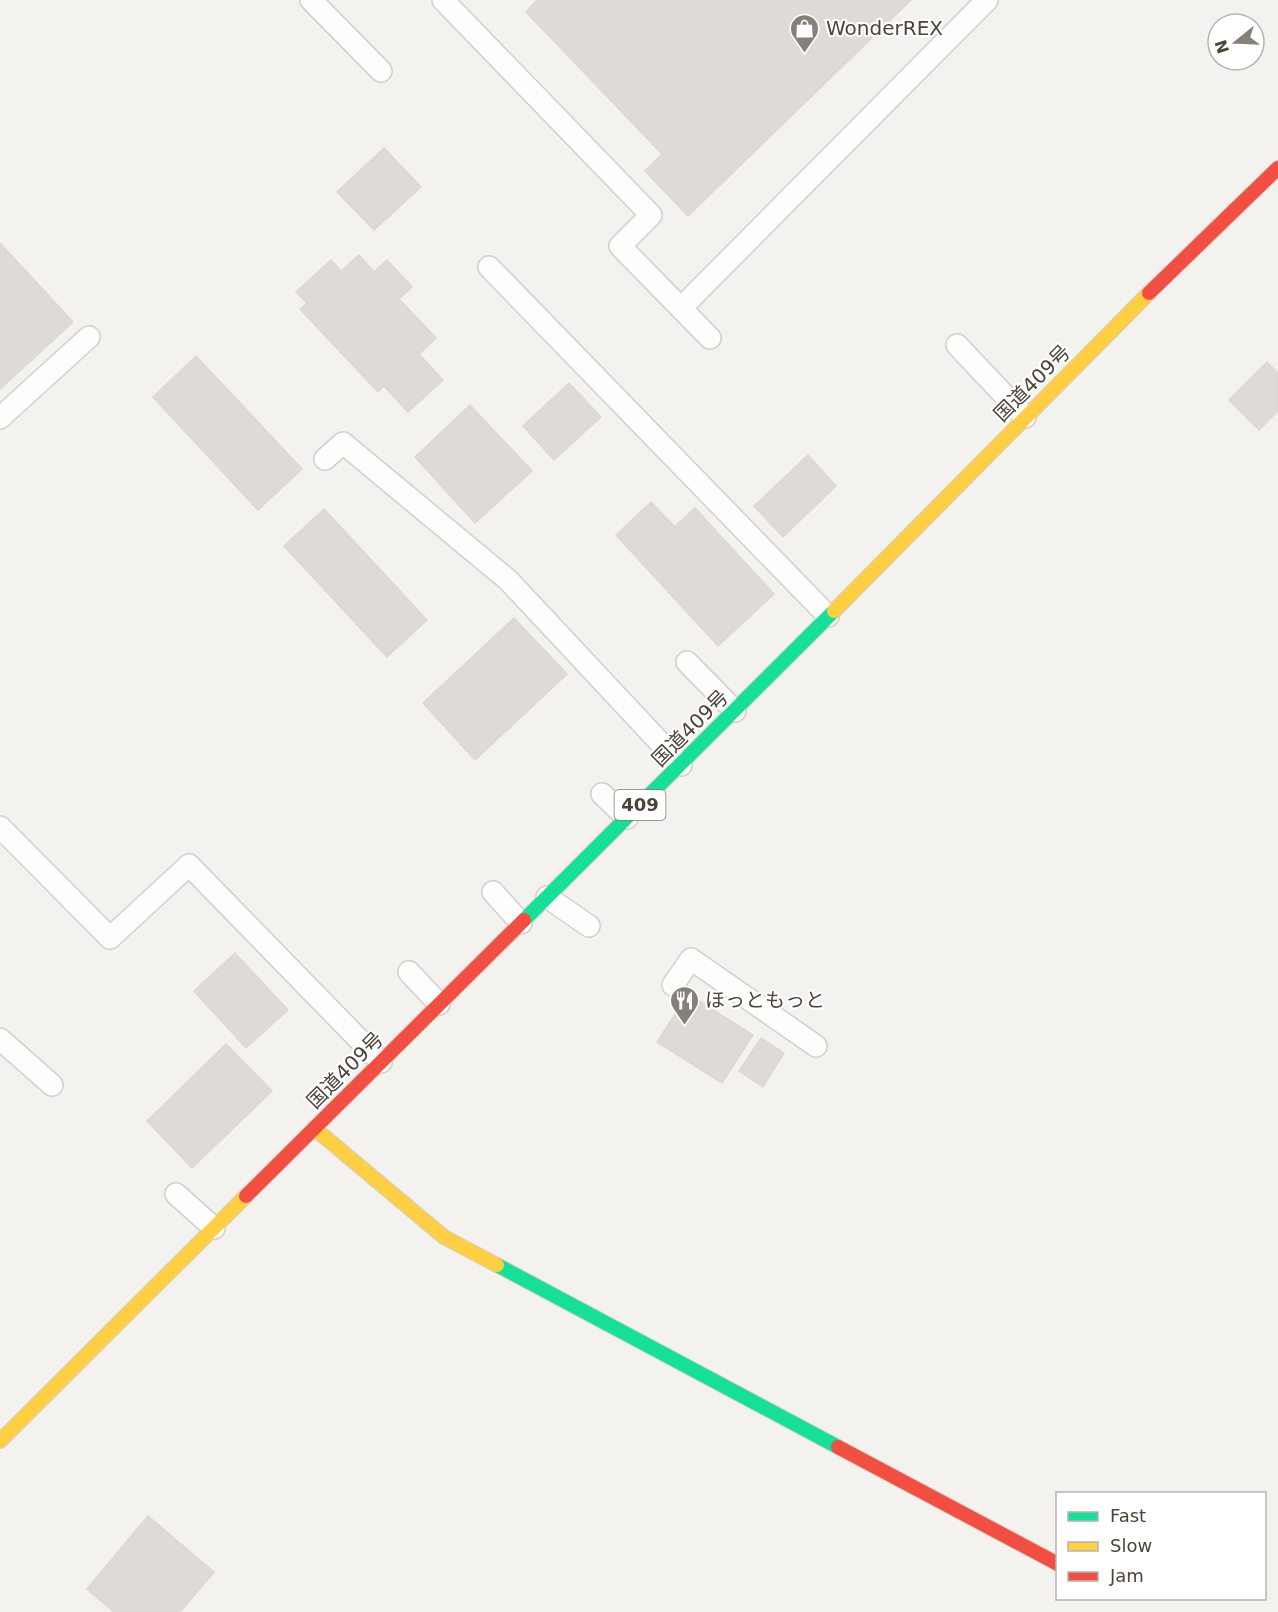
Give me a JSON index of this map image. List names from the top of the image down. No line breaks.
{"streets":{"main road":["国道409号","409"]},"places":{"shop":["WonderREX"],"restaurant":["ほっともっと"]},"legend":["Fast","Slow","Jam"],"north":"left"}
